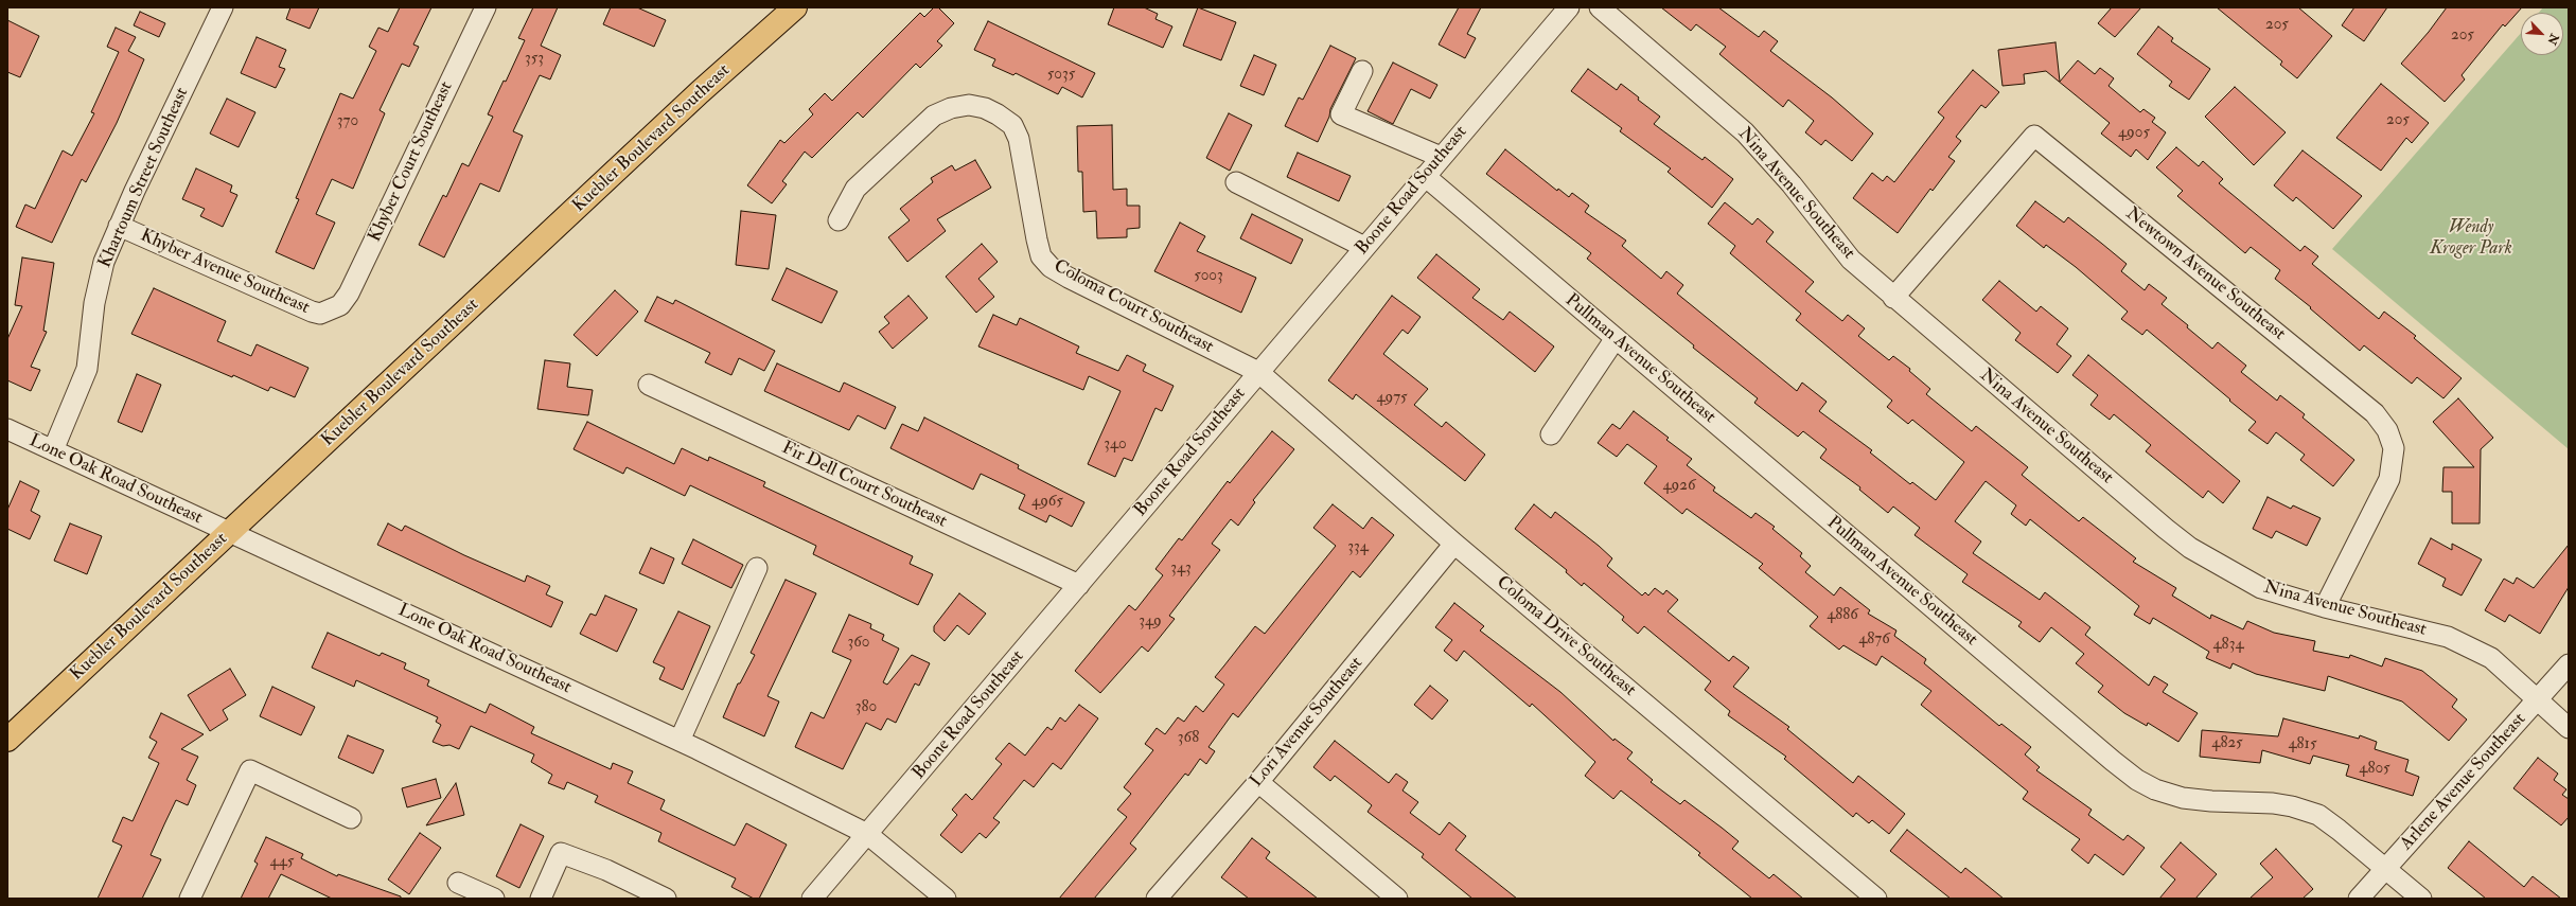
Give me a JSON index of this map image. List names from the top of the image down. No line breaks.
{"streets":{"main road":["Kuebler Boulevard Southeast"],"street":["Khyber Court Southeast","Khartoum Street Southeast","Boone Road Southeast","Nina Avenue Southeast","Khyber Avenue Southeast","Newtown Avenue Southeast","Coloma Court Southeast","Pullman Avenue Southeast","Lone Oak Road Southeast","Fir Dell Court Southeast","Coloma Drive Southeast","Lori Avenue Southeast","Arlene Avenue Southeast"]},"crossings":[["Kuebler Boulevard Southeast","Lone Oak Road Southeast"],["Khyber Court Southeast","Khyber Avenue Southeast"],["Khartoum Street Southeast","Khyber Avenue Southeast"],["Khartoum Street Southeast","Lone Oak Road Southeast"],["Boone Road Southeast","Coloma Court Southeast"],["Boone Road Southeast","Pullman Avenue Southeast"],["Boone Road Southeast","Lone Oak Road Southeast"],["Boone Road Southeast","Fir Dell Court Southeast"],["Boone Road Southeast","Coloma Drive Southeast"],["Nina Avenue Southeast","Newtown Avenue Southeast"],["Nina Avenue Southeast","Arlene Avenue Southeast"],["Coloma Court Southeast","Coloma Drive Southeast"],["Pullman Avenue Southeast","Arlene Avenue Southeast"],["Coloma Drive Southeast","Lori Avenue Southeast"]],"parks":["Wendy Kroger Park"],"house_numbers":["205","205","353","5035","205","370","4905","5003","4975","340","4926","4965","334","343","4886","349","4876","360","4834","380","368","4825","4815","4805","445"],"north":"bottom right"}
